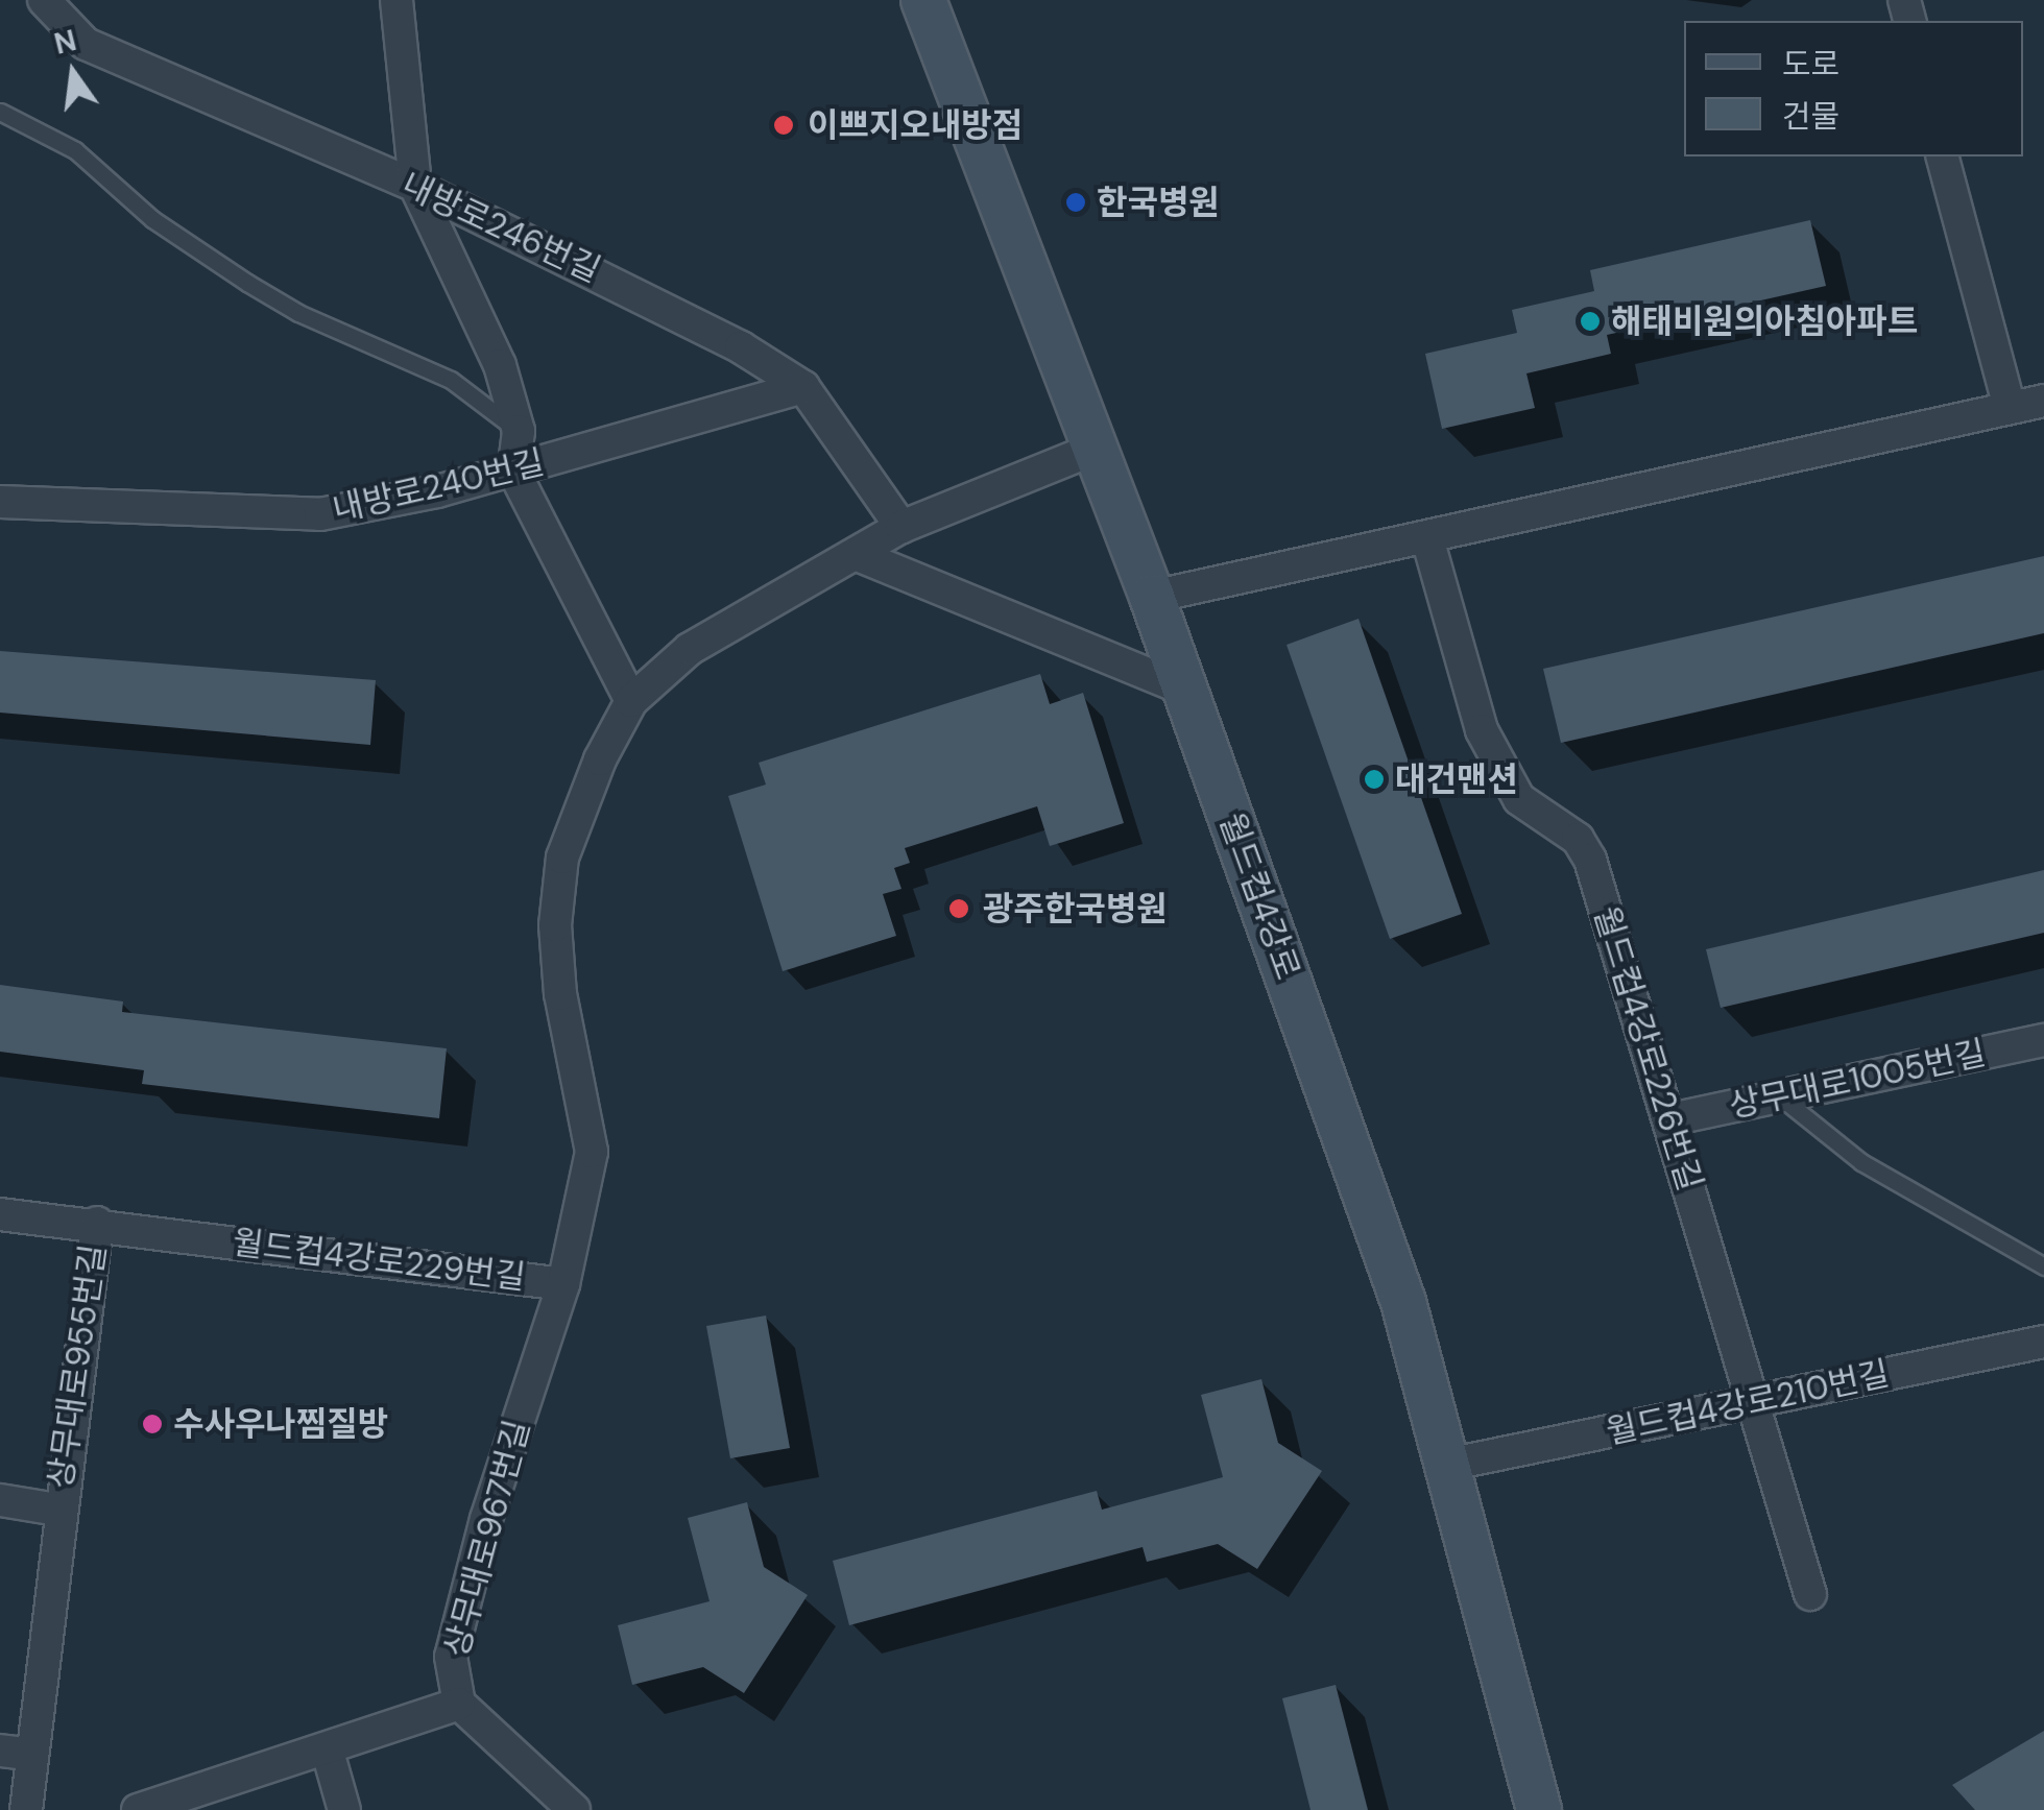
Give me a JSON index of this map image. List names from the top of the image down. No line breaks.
{"streets":{"street":["내방로246번길","내방로240번길","월드컵4강로","월드컵4강로226번길","상무대로1005번길","월드컵4강로229번길","상무대로955번길","월드컵4강로210번길","상무대로967번길"]},"crossings":[["내방로246번길","내방로240번길"],["내방로246번길","월드컵4강로229번길"],["월드컵4강로","월드컵4강로229번길"],["월드컵4강로","월드컵4강로210번길"],["월드컵4강로226번길","상무대로1005번길"],["월드컵4강로226번길","월드컵4강로210번길"],["월드컵4강로229번길","상무대로955번길"],["월드컵4강로229번길","상무대로967번길"]],"places":["이쁘지오내방점","한국병원","해태비원의아침아파트","대건맨션","광주한국병원","수사우나찜질방"],"legend":["도로","건물"],"north":"top"}
